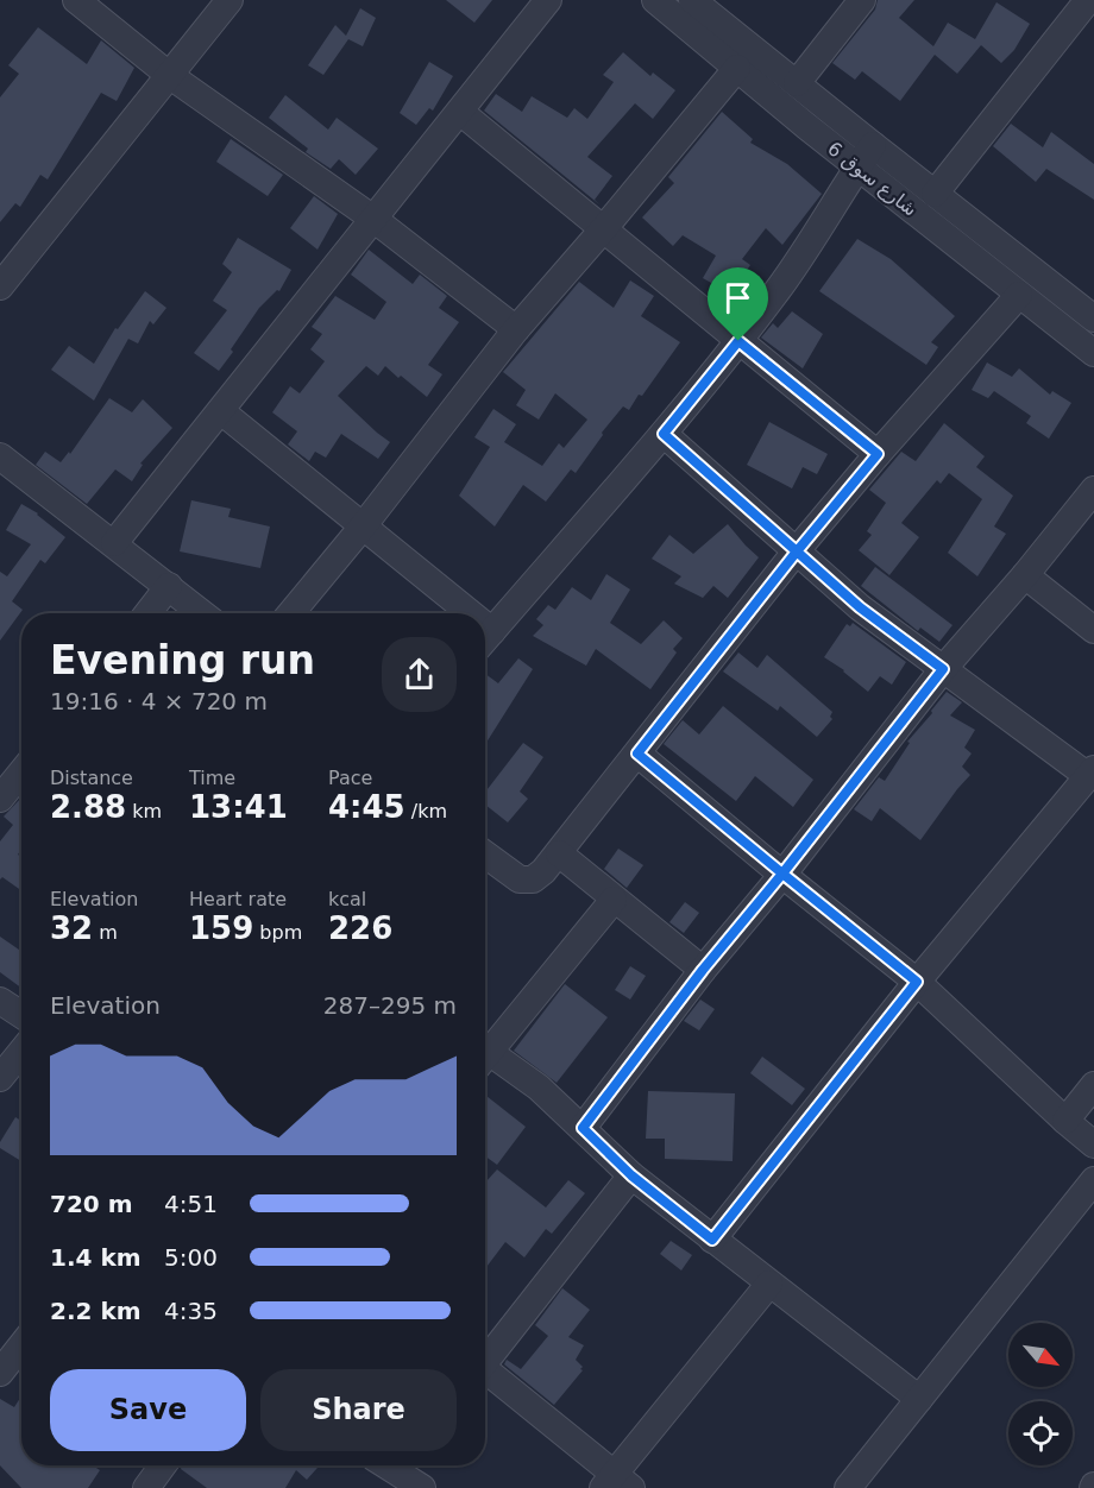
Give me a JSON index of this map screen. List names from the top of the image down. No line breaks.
{"streets":{"street":["شارع سوق 6"]},"north":"bottom right","page":{"heading":["Evening run","19:16 · 4 × 720 m"],"stats":[["Distance","2.88 km"],["Time","13:41"],["Pace","4:45 /km"],["Elevation","32 m"],["Heart rate","159 bpm"],["kcal","226"]],"chart":["Elevation","287–295 m"],"list":[{"name":"720 m","note":"4:51"},{"name":"1.4 km","note":"5:00"},{"name":"2.2 km","note":"4:35"}],"buttons":["Save","Share"]}}
